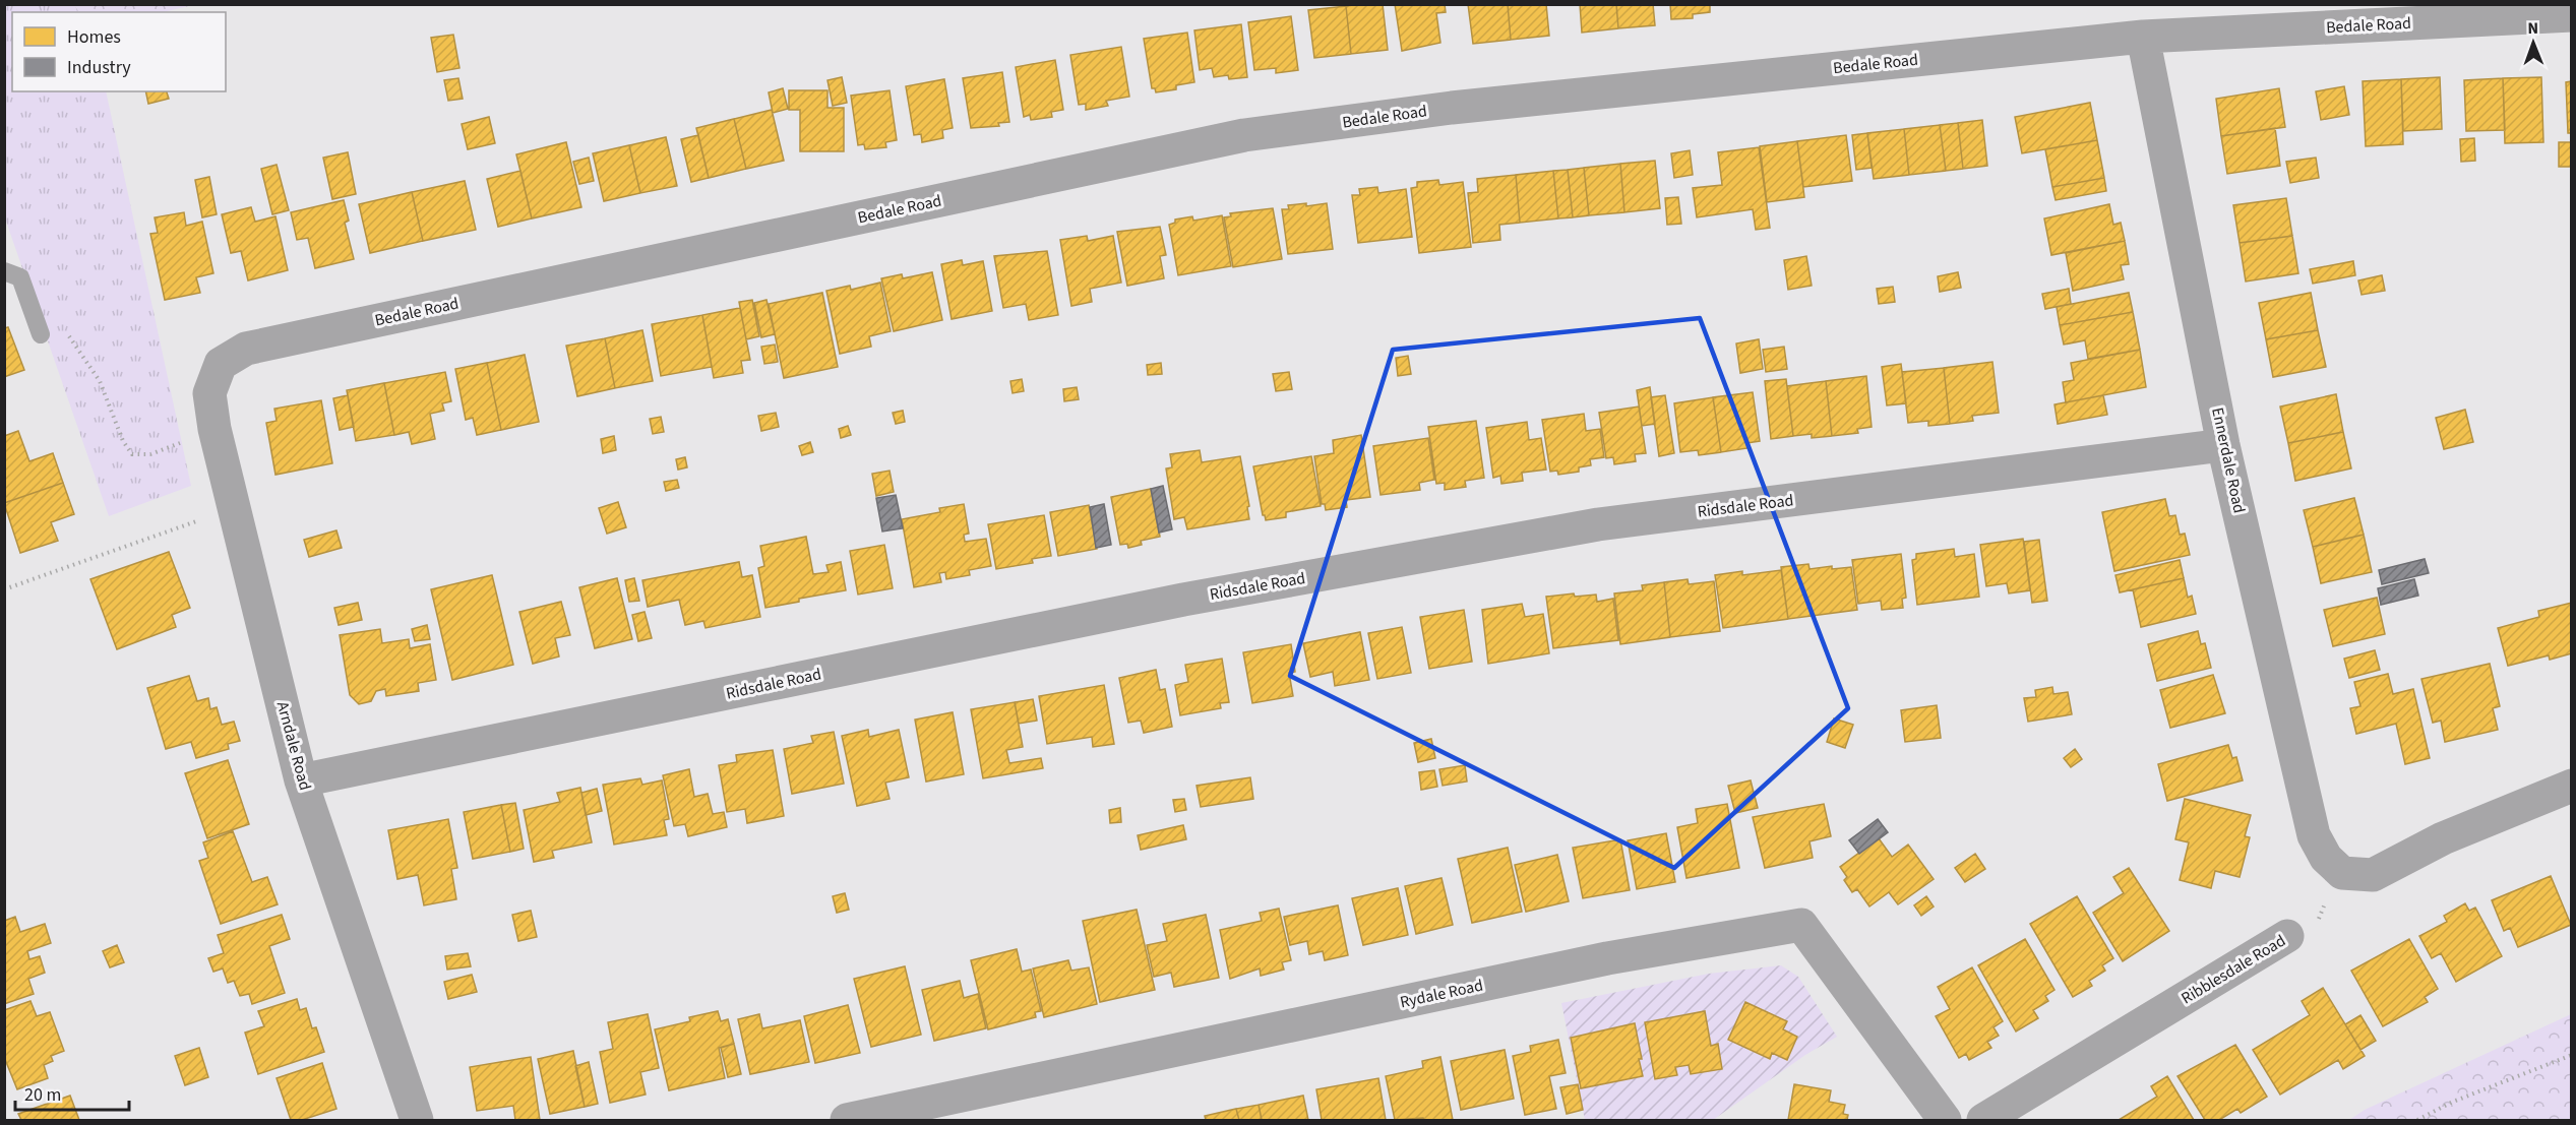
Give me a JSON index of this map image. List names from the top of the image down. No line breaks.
{"streets":{"street":["Bedale Road","Ennerdale Road","Ridsdale Road","Arndale Road","Ribblesdale Road","Rydale Road"]},"crossings":[["Bedale Road","Ennerdale Road"],["Bedale Road","Arndale Road"],["Ennerdale Road","Ridsdale Road"],["Ennerdale Road","Ribblesdale Road"],["Ridsdale Road","Arndale Road"]],"legend":["Homes","Industry"],"scale_bar":"20 m","north":"top"}
